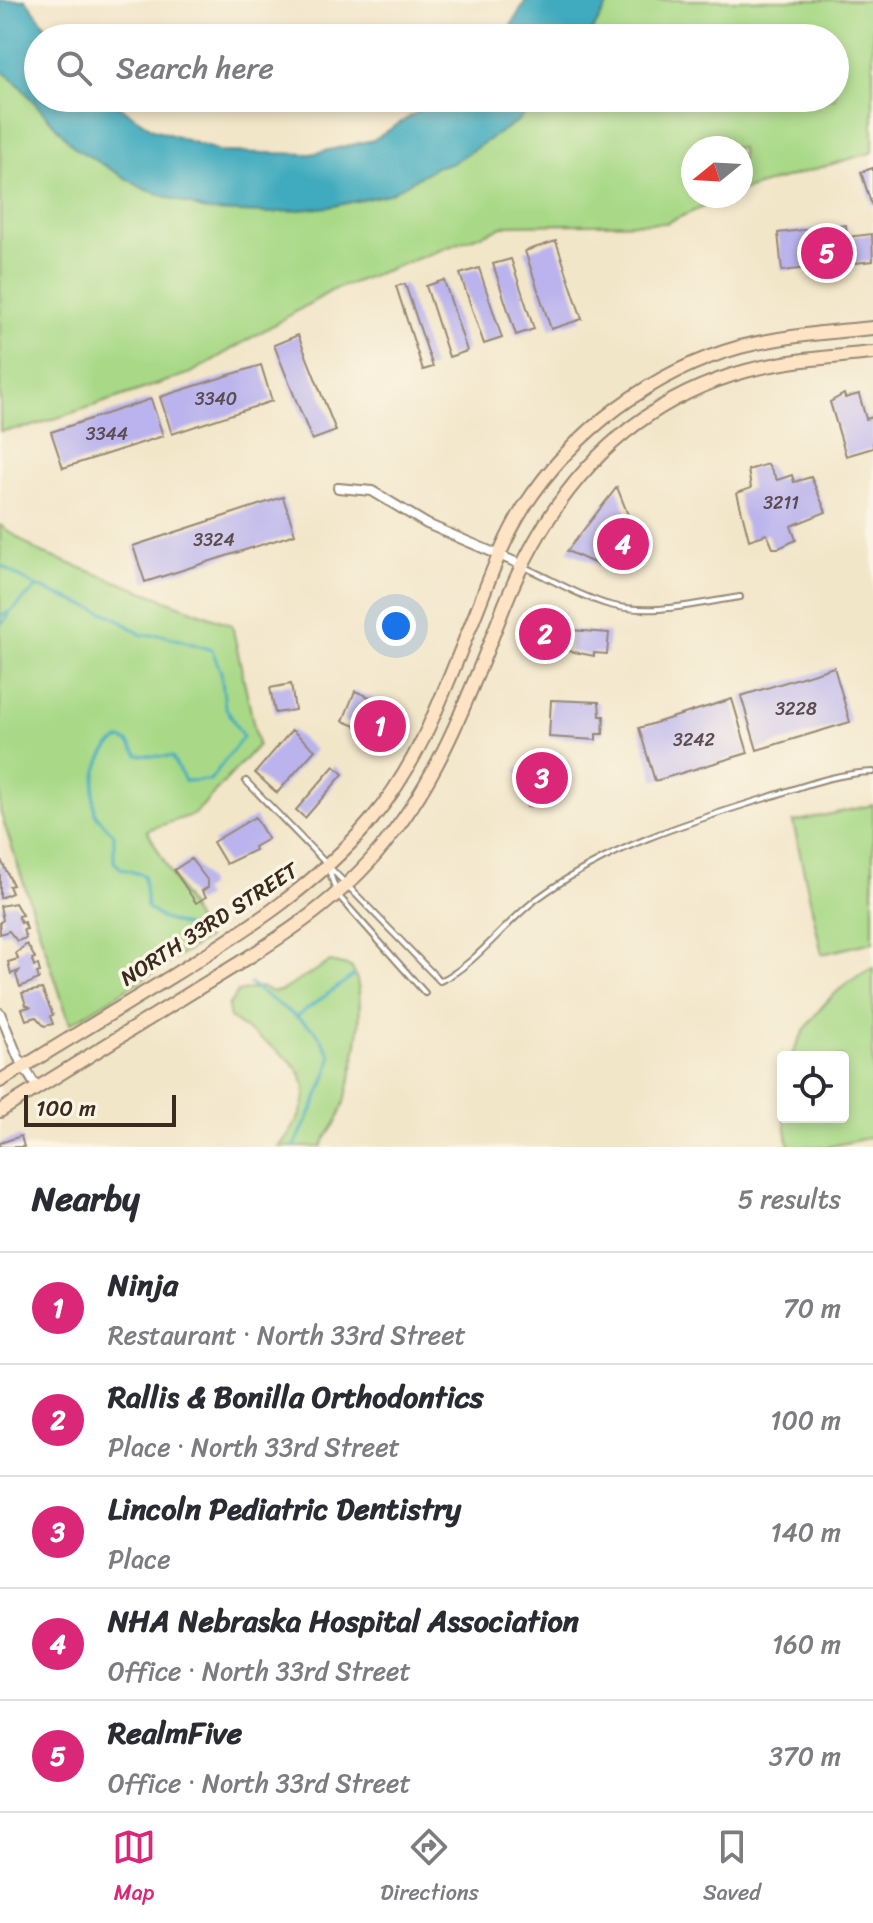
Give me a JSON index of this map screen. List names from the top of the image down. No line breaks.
{"streets":{"main road":["NORTH 33RD STREET"]},"house_numbers":["3340","3344","3211","3324","3228","3242"],"scale_bar":"100 m","north":"left","page":{"search":"Search here","pins":["5","4","2","1","3"],"scale":"100 m","heading":["Nearby","5 results"],"list":[{"mark":"1","name":"Ninja","note":"Restaurant · North 33rd Street","value":"70 m"},{"mark":"2","name":"Rallis & Bonilla Orthodontics","note":"Place · North 33rd Street","value":"100 m"},{"mark":"3","name":"Lincoln Pediatric Dentistry","note":"Place","value":"140 m"},{"mark":"4","name":"NHA Nebraska Hospital Association","note":"Office · North 33rd Street","value":"160 m"},{"mark":"5","name":"RealmFive","note":"Office · North 33rd Street","value":"370 m"}],"nav":["Map","Directions","Saved"]}}
